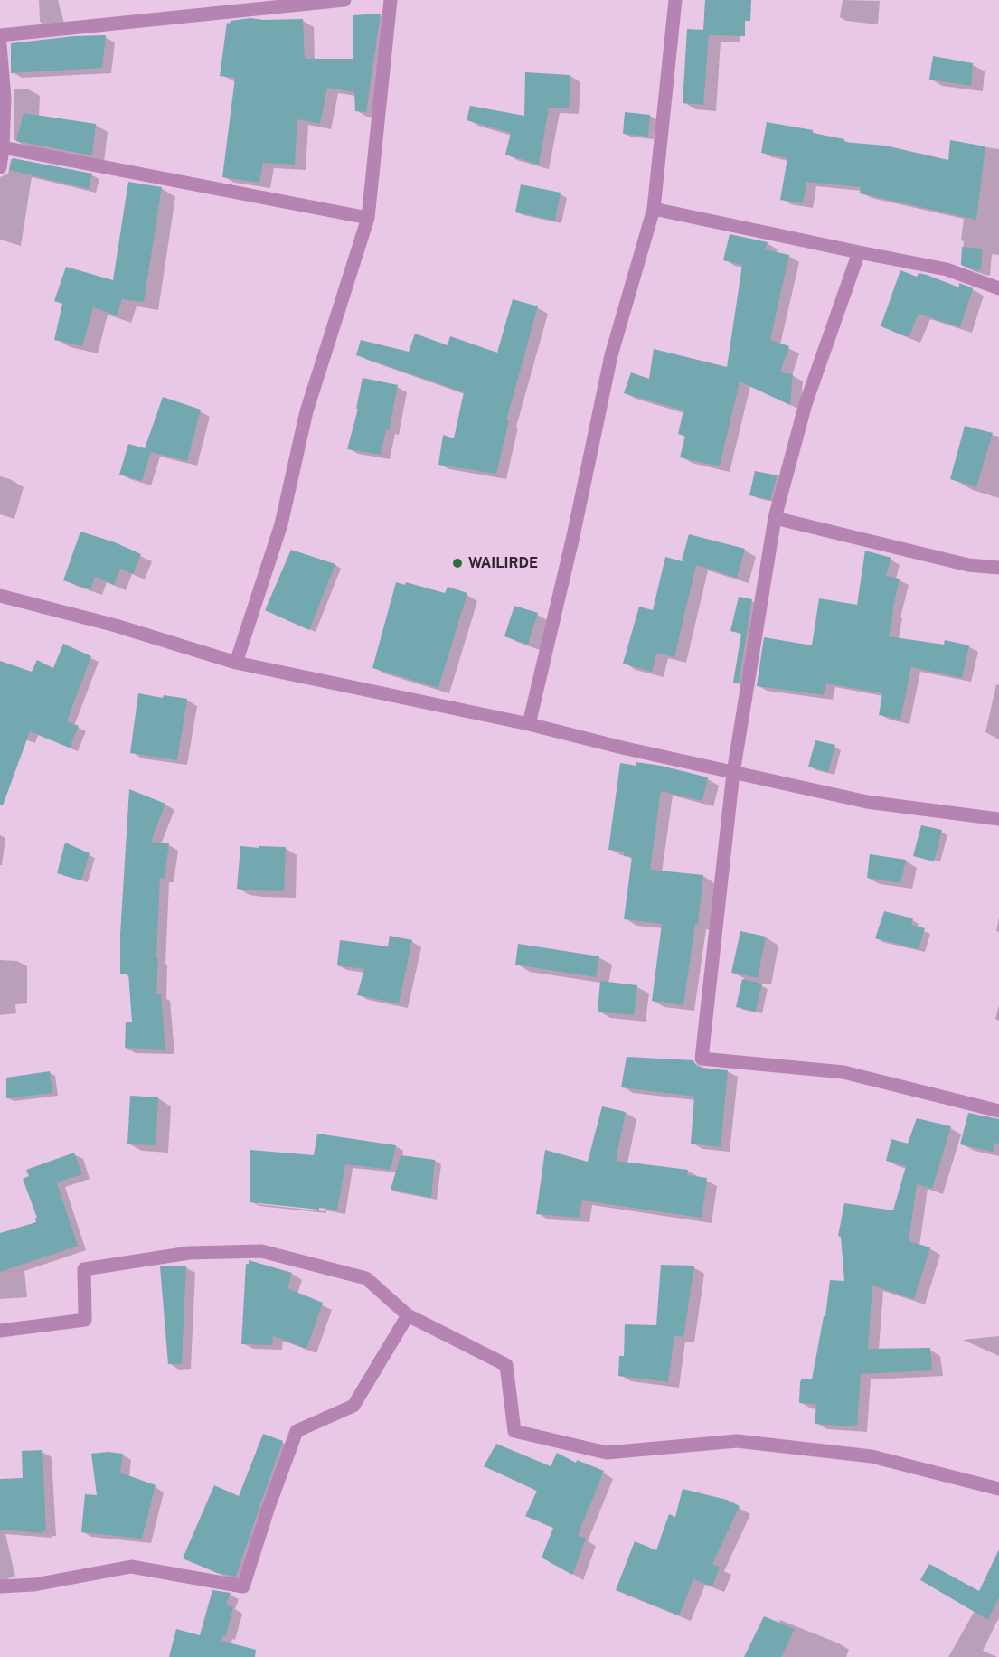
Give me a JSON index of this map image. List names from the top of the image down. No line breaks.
{"places":["WAILIRDE"]}
